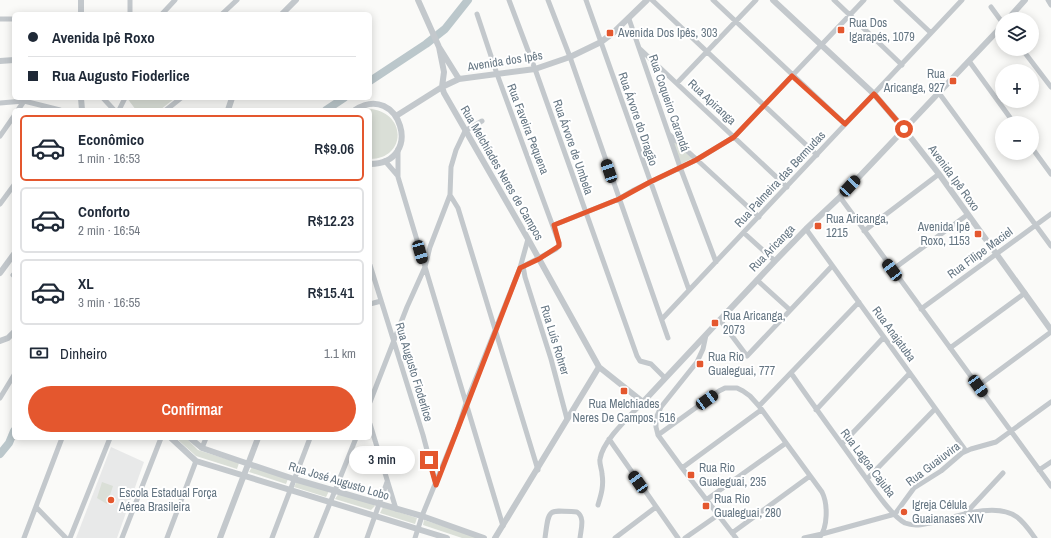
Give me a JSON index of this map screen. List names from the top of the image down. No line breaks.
{"streets":{"street":["Avenida dos Ipês","Rua Apiranga","Rua Coqueiro Carandá","Rua Árvore do Dragão","Rua Faveira Pequena","Rua Árvore de Umbela","Rua Melchíades Neres de Campos","Avenida Ipê Roxo","Rua Palmeira das Bermudas","Rua Aricanga","Rua Filipe Maciel","Rua Anajatuba","Rua Luís Rohrer","Rua Augusto Fioderlice","Rua Lagoa Cajuba","Rua Guaiuvira","Rua José Augusto Lobo"]},"crossings":[["Avenida dos Ipês","Rua Coqueiro Carandá"],["Avenida dos Ipês","Rua Árvore do Dragão"],["Avenida dos Ipês","Rua Faveira Pequena"],["Avenida dos Ipês","Rua Árvore de Umbela"],["Avenida dos Ipês","Rua Melchíades Neres de Campos"],["Rua Apiranga","Rua Coqueiro Carandá"],["Rua Apiranga","Rua Palmeira das Bermudas"],["Rua Coqueiro Carandá","Rua Palmeira das Bermudas"],["Rua Árvore do Dragão","Rua Palmeira das Bermudas"],["Rua Faveira Pequena","Rua Melchíades Neres de Campos"],["Rua Árvore de Umbela","Rua Aricanga"],["Rua Melchíades Neres de Campos","Rua Aricanga"],["Avenida Ipê Roxo","Rua Palmeira das Bermudas"],["Avenida Ipê Roxo","Rua Aricanga"],["Avenida Ipê Roxo","Rua Filipe Maciel"],["Rua Aricanga","Rua Anajatuba"],["Rua Anajatuba","Rua Guaiuvira"],["Rua Lagoa Cajuba","Rua Guaiuvira"]],"places":{"transit":["Rua Dos Igarapés, 1079","Avenida Dos Ipês, 303","Rua Aricanga, 927","Rua Aricanga, 1215","Avenida Ipê Roxo, 1153","Rua Aricanga, 2073","Rua Rio Gualeguai, 777","Rua Melchiades Neres De Campos, 516","Rua Rio Gualeguai, 235","Rua Rio Gualeguai, 280"],"other":["Escola Estadual Força Aérea Brasileira","Igreja Célula Guaianases XIV"]},"page":{"map_buttons":["+","−"],"banner":["Avenida Ipê Roxo","Rua Augusto Fioderlice"],"list":[{"name":"Econômico","note":"1 min · 16:53","value":"R$9.06"},{"name":"Conforto","note":"2 min · 16:54","value":"R$12.23"},{"name":"XL","note":"3 min · 16:55","value":"R$15.41"}],"pay":["Dinheiro","1.1 km"],"buttons":"Confirmar","bubble":"3 min"}}
